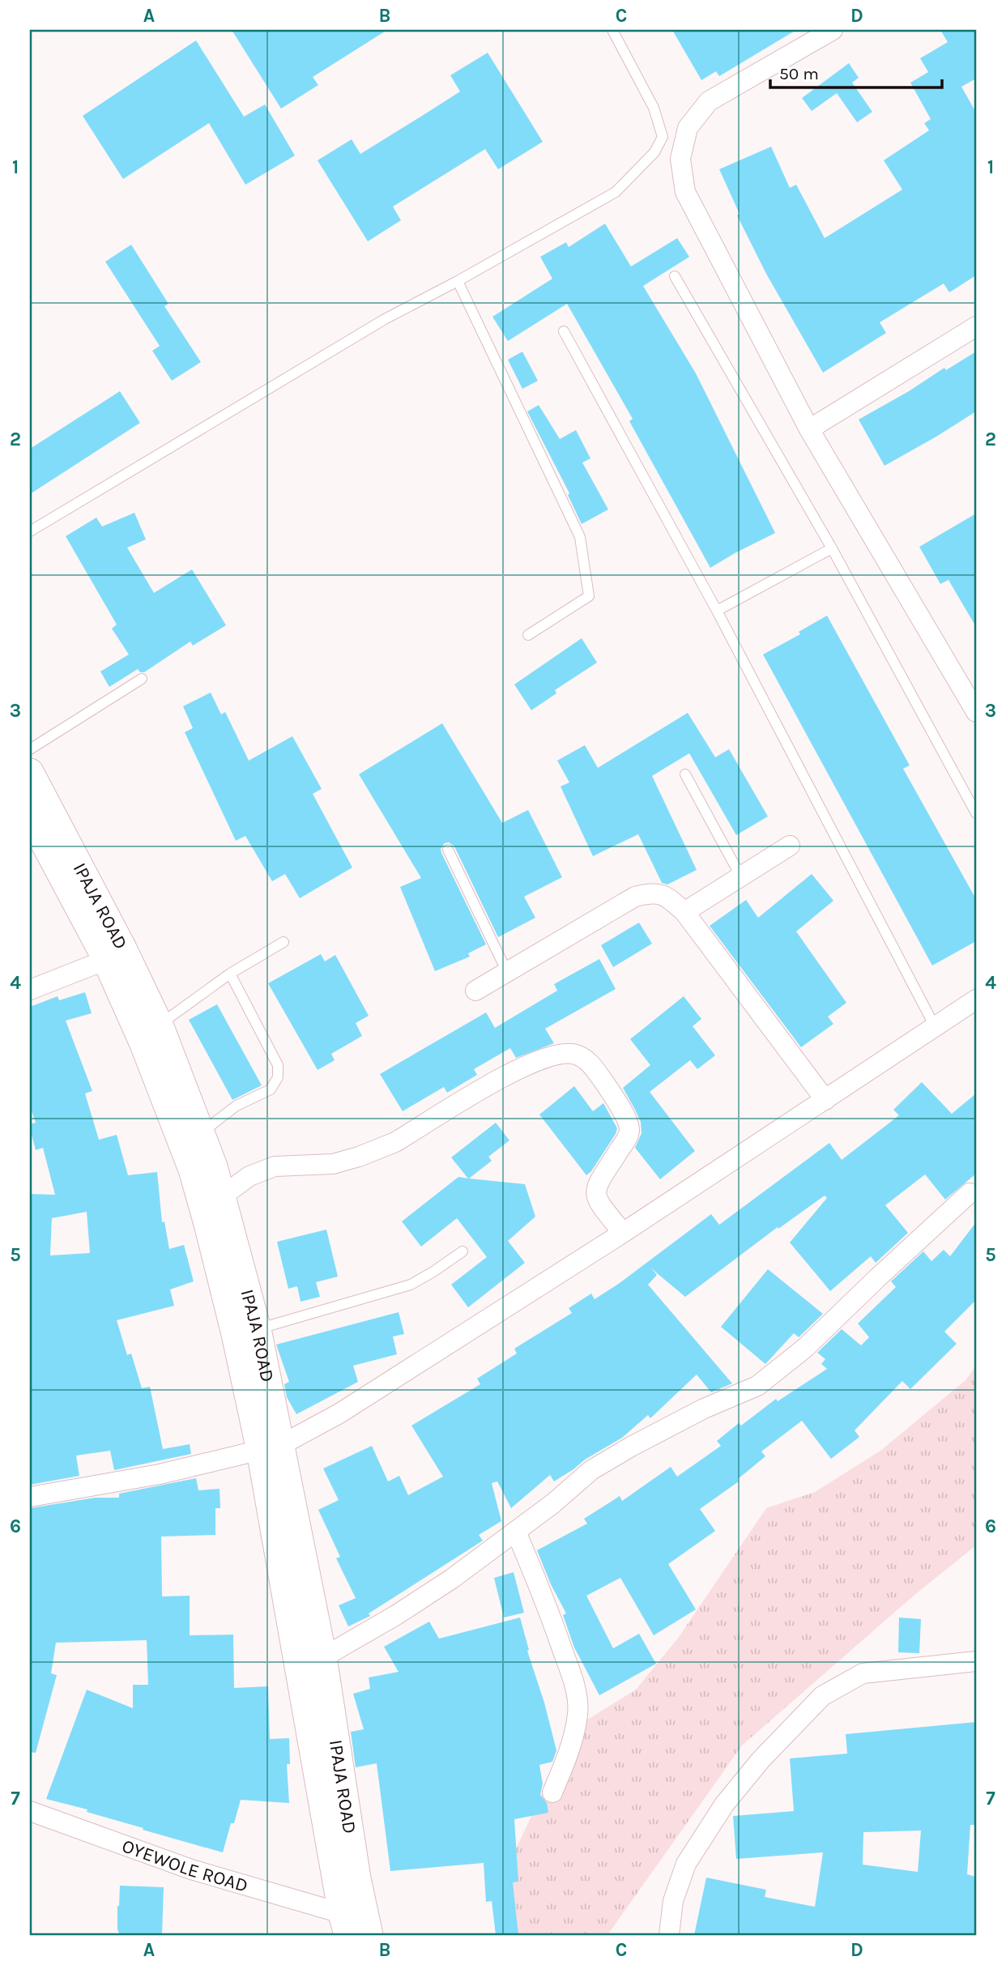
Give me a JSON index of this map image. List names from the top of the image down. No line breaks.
{"streets":{"main road":["IPAJA ROAD"],"street":["OYEWOLE ROAD"]},"crossings":[["IPAJA ROAD","OYEWOLE ROAD"]],"scale_bar":"50 m","grid":{"columns":["A","B","C","D"],"rows":["1","2","3","4","5","6","7"]}}
